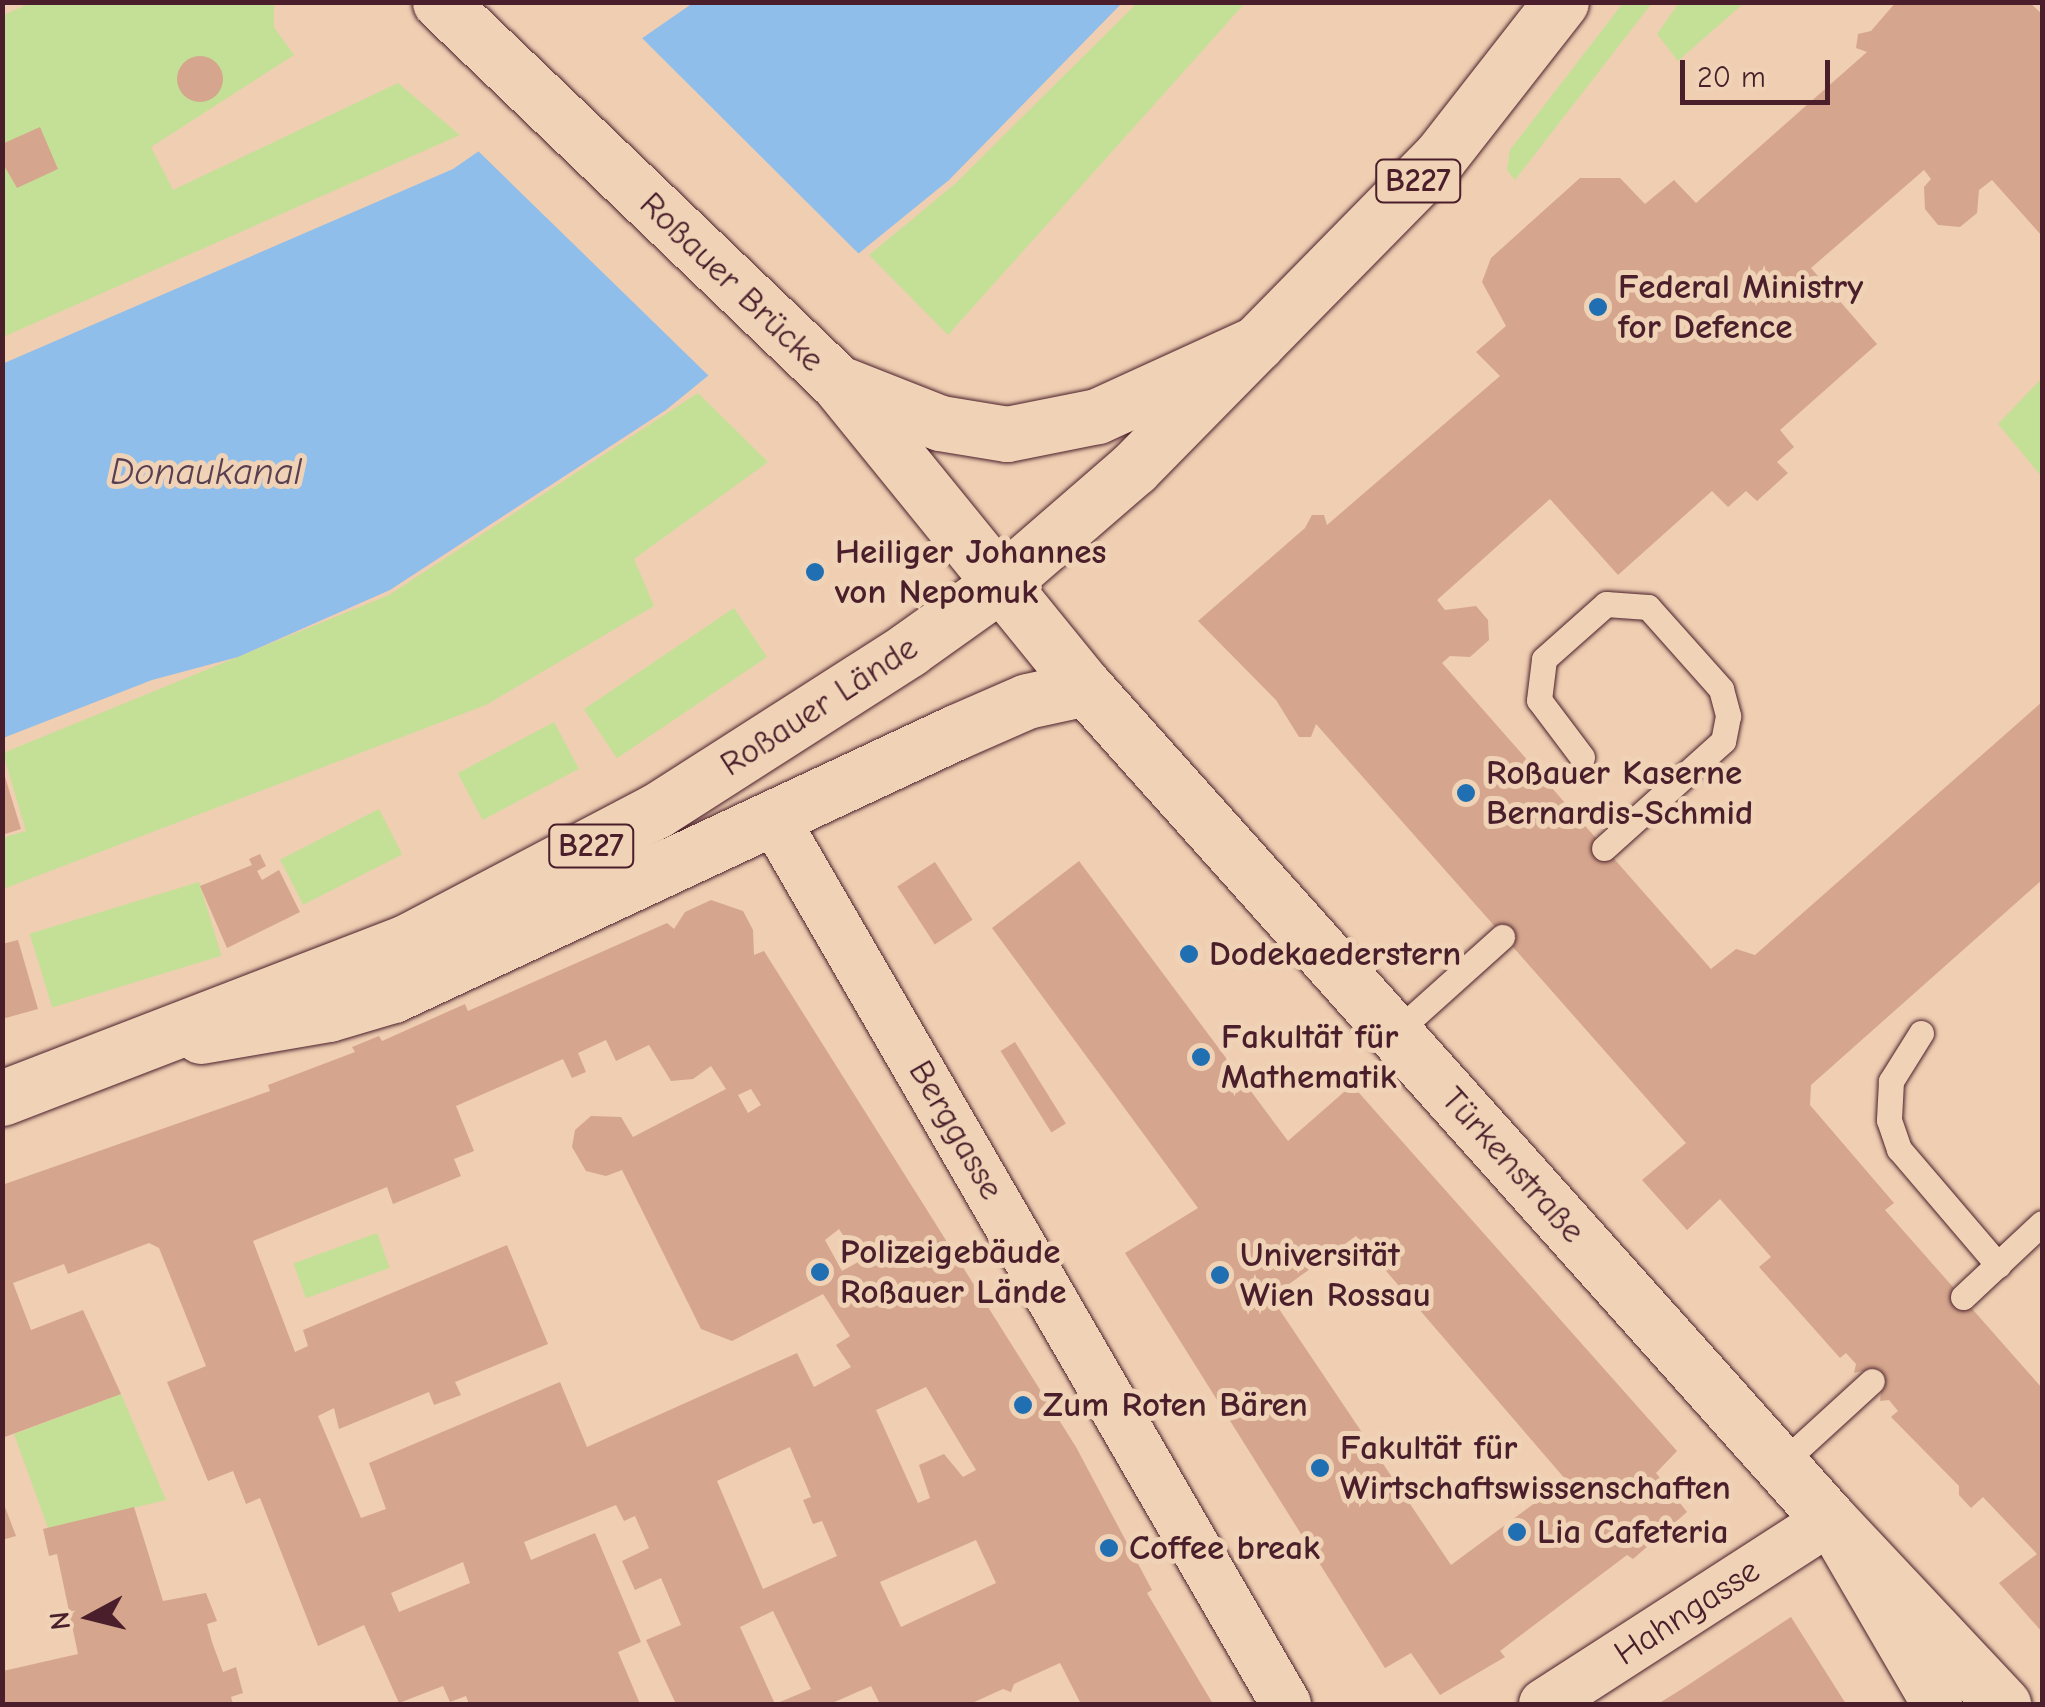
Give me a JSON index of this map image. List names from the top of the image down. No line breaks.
{"streets":{"main road":["B227","Roßauer Brücke","Roßauer Lände","Türkenstraße"],"street":["Berggasse","Hahngasse"]},"crossings":[["B227","Roßauer Brücke"],["B227","Roßauer Lände"],["Roßauer Lände","Türkenstraße"],["Türkenstraße","Hahngasse"]],"water":["Donaukanal"],"places":["Federal Ministry for Defence","Heiliger Johannes von Nepomuk","Roßauer Kaserne Bernardis-Schmid","Dodekaederstern","Fakultät für Mathematik","Polizeigebäude Roßauer Lände","Universität Wien Rossau","Zum Roten Bären","Fakultät für Wirtschaftswissenschaften","Lia Cafeteria","Coffee break"],"scale_bar":"20 m","north":"left"}
